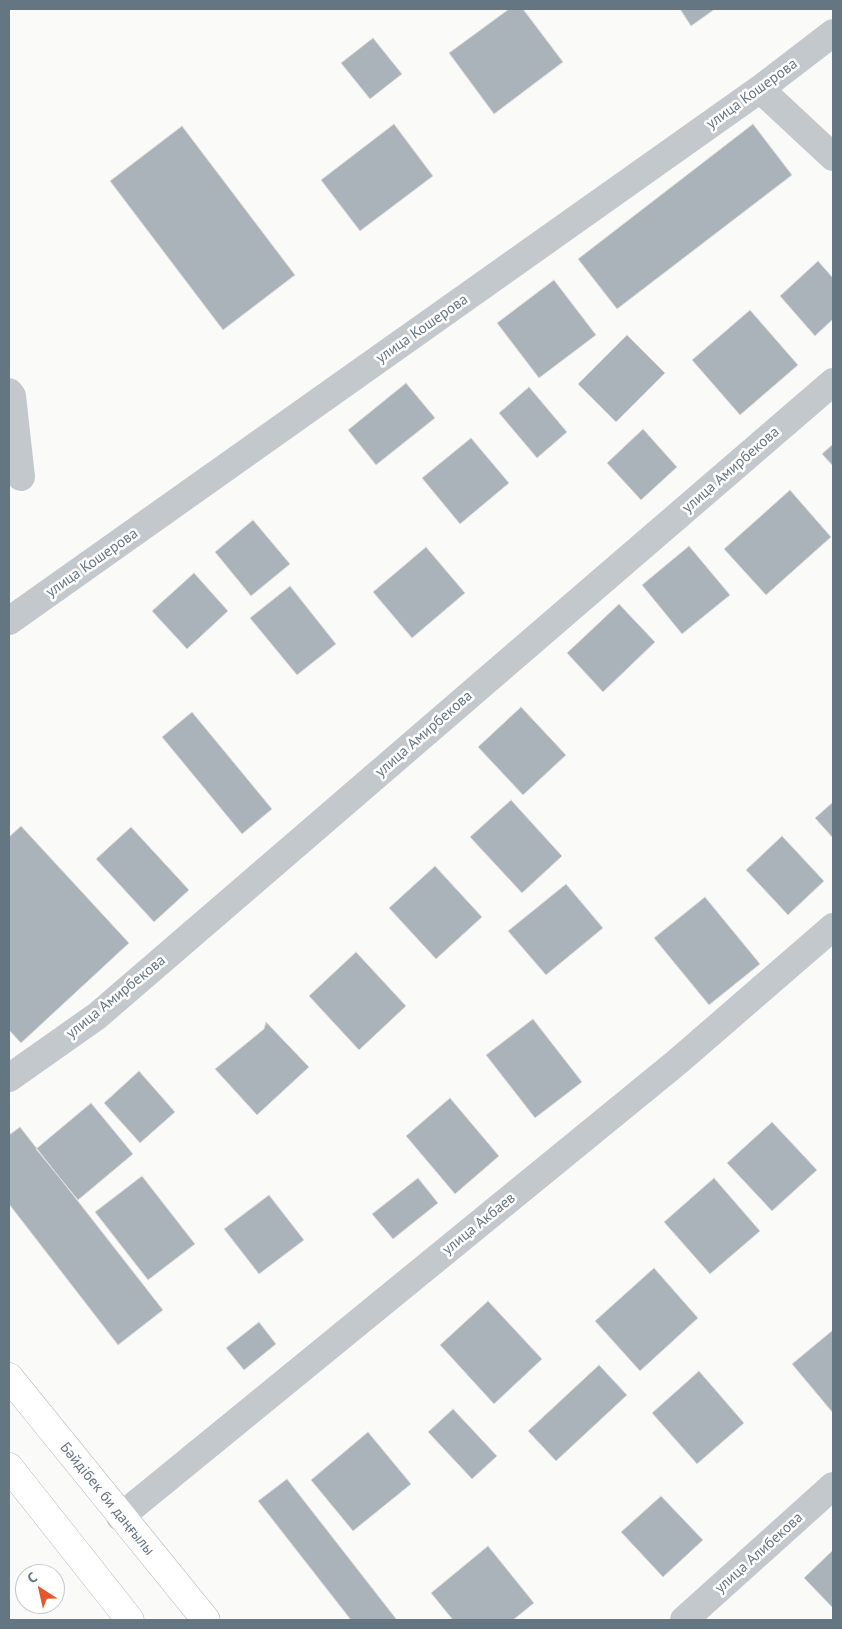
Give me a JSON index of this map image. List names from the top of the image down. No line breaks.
{"streets":{"main road":["Бәйдібек би даңғылы"],"street":["улица Кошерова","улица Амирбекова","улица Акбаев","улица Алибекова"]},"crossings":[["улица Акбаев","Бәйдібек би даңғылы"]],"north":"top left"}
